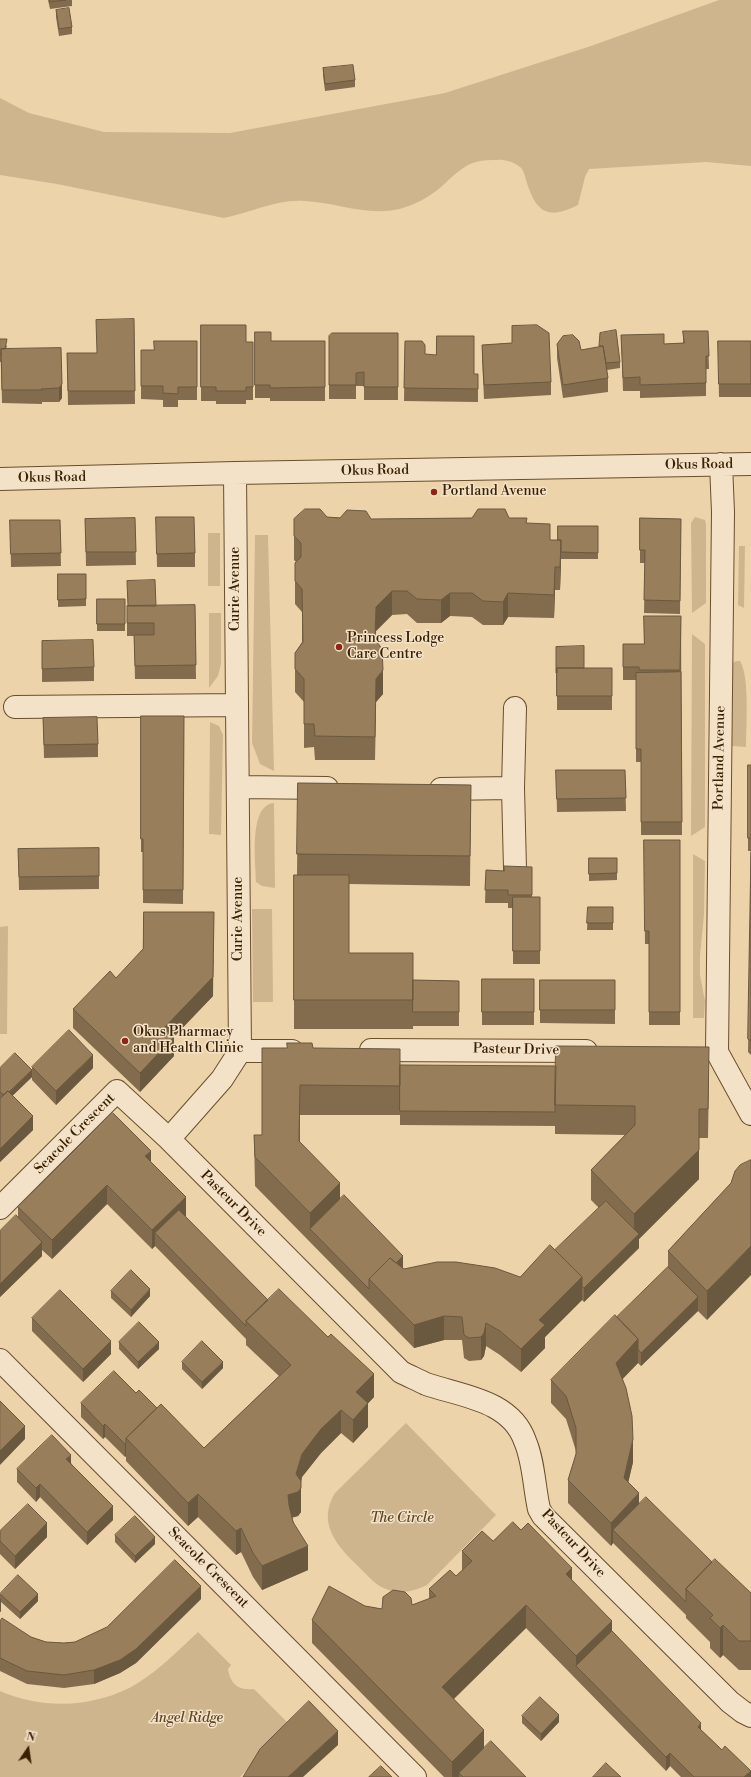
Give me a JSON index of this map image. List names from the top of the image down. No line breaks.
{"streets":{"street":["Okus Road","Curie Avenue","Portland Avenue","Pasteur Drive","Seacole Crescent"]},"crossings":[["Okus Road","Curie Avenue"],["Okus Road","Portland Avenue"],["Pasteur Drive","Seacole Crescent"]],"parks":["The Circle","Angel Ridge"],"places":["Portland Avenue","Princess Lodge Care Centre","Okus Pharmacy and Health Clinic"],"north":"top"}
